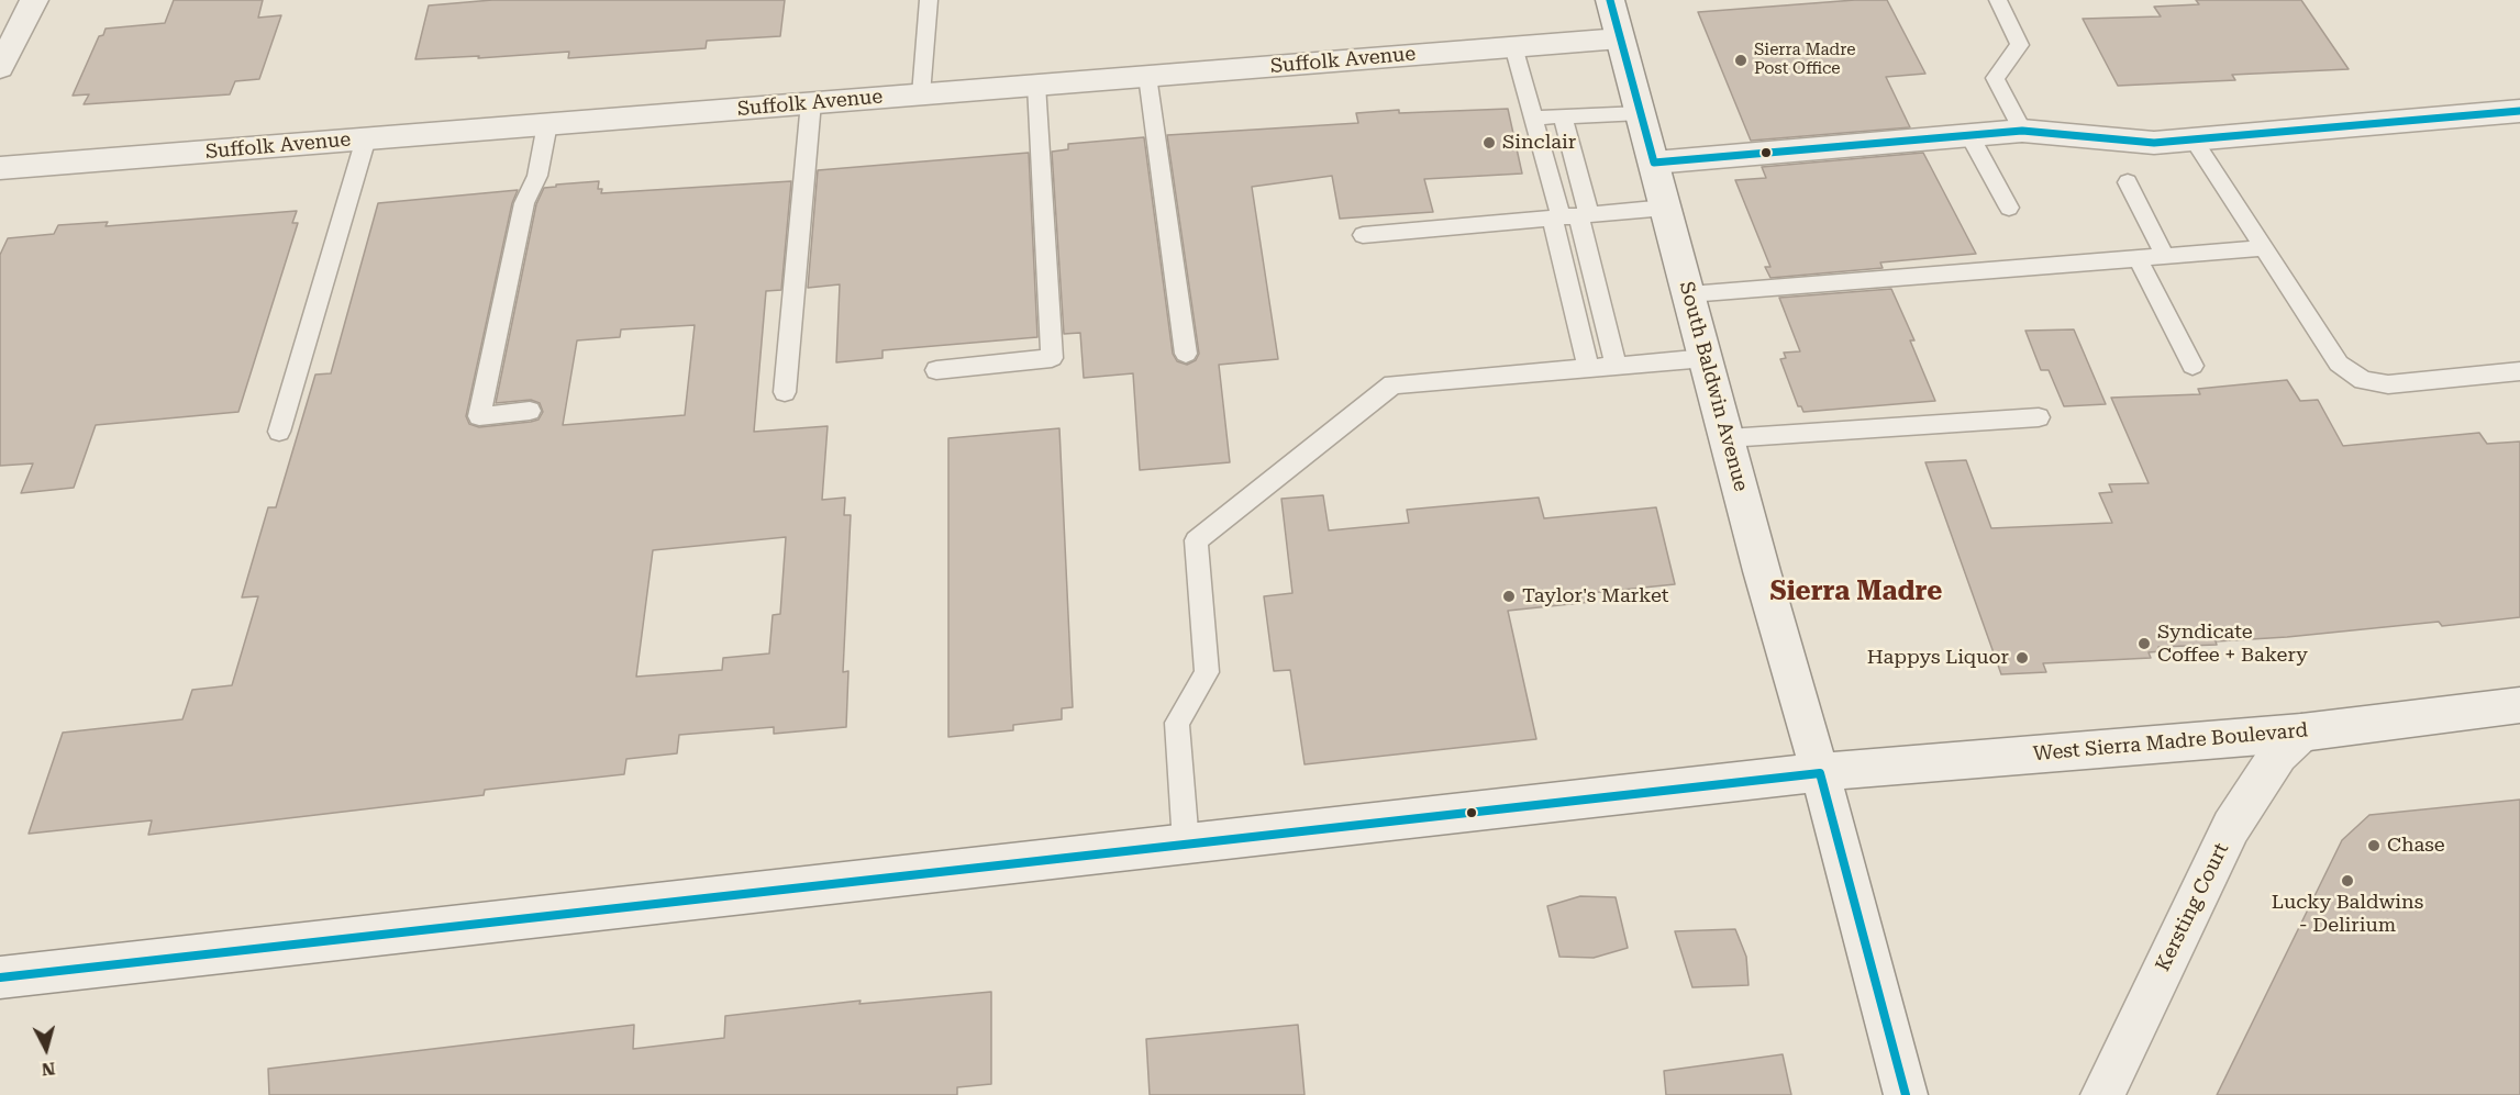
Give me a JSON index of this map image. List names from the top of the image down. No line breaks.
{"streets":{"street":["Suffolk Avenue","South Baldwin Avenue","West Sierra Madre Boulevard","Kersting Court"]},"crossings":[["Suffolk Avenue","South Baldwin Avenue"],["South Baldwin Avenue","West Sierra Madre Boulevard"],["West Sierra Madre Boulevard","Kersting Court"]],"districts":["Sierra Madre"],"places":["Sierra Madre Post Office","Sinclair","Taylor's Market","Syndicate Coffee + Bakery","Happys Liquor","Chase","Lucky Baldwins - Delirium"],"north":"bottom"}
